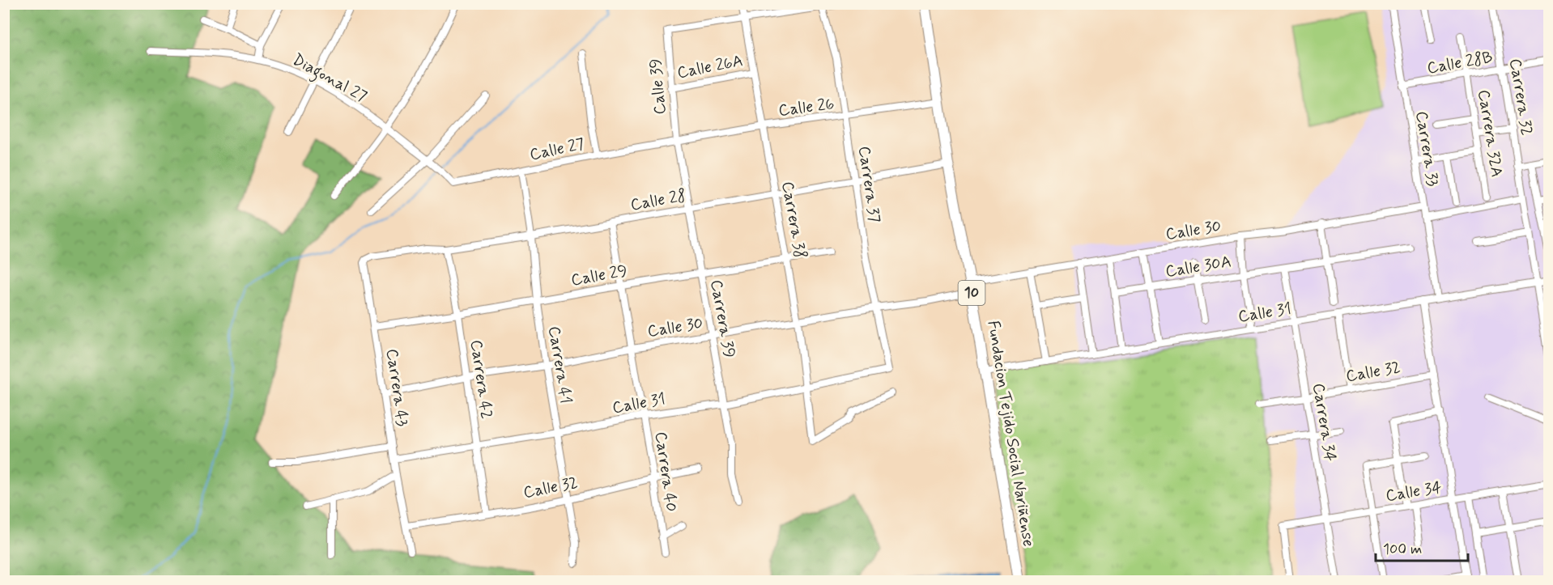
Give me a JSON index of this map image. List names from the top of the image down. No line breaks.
{"streets":{"main road":["10","Fundacion Tejido Social Nariñense"],"street":["Calle 28B","Calle 26A","Diagonal 27","Calle 39","Carrera 32","Calle 26","Carrera 32A","Carrera 33","Calle 27","Carrera 37","Calle 28","Carrera 38","Calle 30","Calle 30A","Calle 29","Calle 31","Carrera 39","Carrera 41","Calle 32","Carrera 42","Carrera 43","Carrera 34","Carrera 40","Calle 34"]},"crossings":[["Calle 28B","Carrera 32"],["Calle 28B","Carrera 32A"],["Calle 28B","Carrera 33"],["Calle 26A","Calle 39"],["Calle 26A","Carrera 38"],["Diagonal 27","Calle 27"],["Calle 39","Calle 26"],["Calle 39","Calle 27"],["Calle 39","Carrera 38"],["Calle 39","Carrera 39"],["Carrera 32","Calle 31"],["Calle 26","Calle 27"],["Calle 26","Carrera 37"],["Calle 26","Carrera 38"],["Calle 26","Carrera 39"],["Calle 26","Fundacion Tejido Social Nariñense"],["Carrera 33","Calle 30"],["Carrera 33","Calle 31"],["Calle 27","Carrera 39"],["Calle 27","Carrera 41"],["Carrera 37","Calle 28"],["Carrera 37","Calle 30"],["Carrera 37","Calle 31"],["Calle 28","Carrera 38"],["Calle 28","Carrera 39"],["Calle 28","Carrera 41"],["Calle 28","Carrera 42"],["Calle 28","Carrera 43"],["Calle 28","Fundacion Tejido Social Nariñense"],["Calle 28","Carrera 40"],["Carrera 38","Calle 30"],["Carrera 38","Calle 29"],["Carrera 38","Calle 31"],["Calle 30","Carrera 39"],["Calle 30","Carrera 41"],["Calle 30","Carrera 42"],["Calle 30","Carrera 43"],["Calle 30","Fundacion Tejido Social Nariñense"],["Calle 30","Carrera 40"],["Calle 30A","Carrera 34"],["Calle 29","Carrera 39"],["Calle 29","Carrera 41"],["Calle 29","Carrera 42"],["Calle 29","Carrera 43"],["Calle 29","Carrera 40"],["Calle 31","Carrera 39"],["Calle 31","Carrera 41"],["Calle 31","Carrera 42"],["Calle 31","Carrera 43"],["Calle 31","Carrera 34"],["Calle 31","Fundacion Tejido Social Nariñense"],["Calle 31","Carrera 40"],["Carrera 41","Calle 32"],["Calle 32","Carrera 42"],["Calle 32","Carrera 43"],["Calle 32","Carrera 34"],["Calle 32","Carrera 40"],["Carrera 34","Calle 34"]],"scale_bar":"100 m"}
